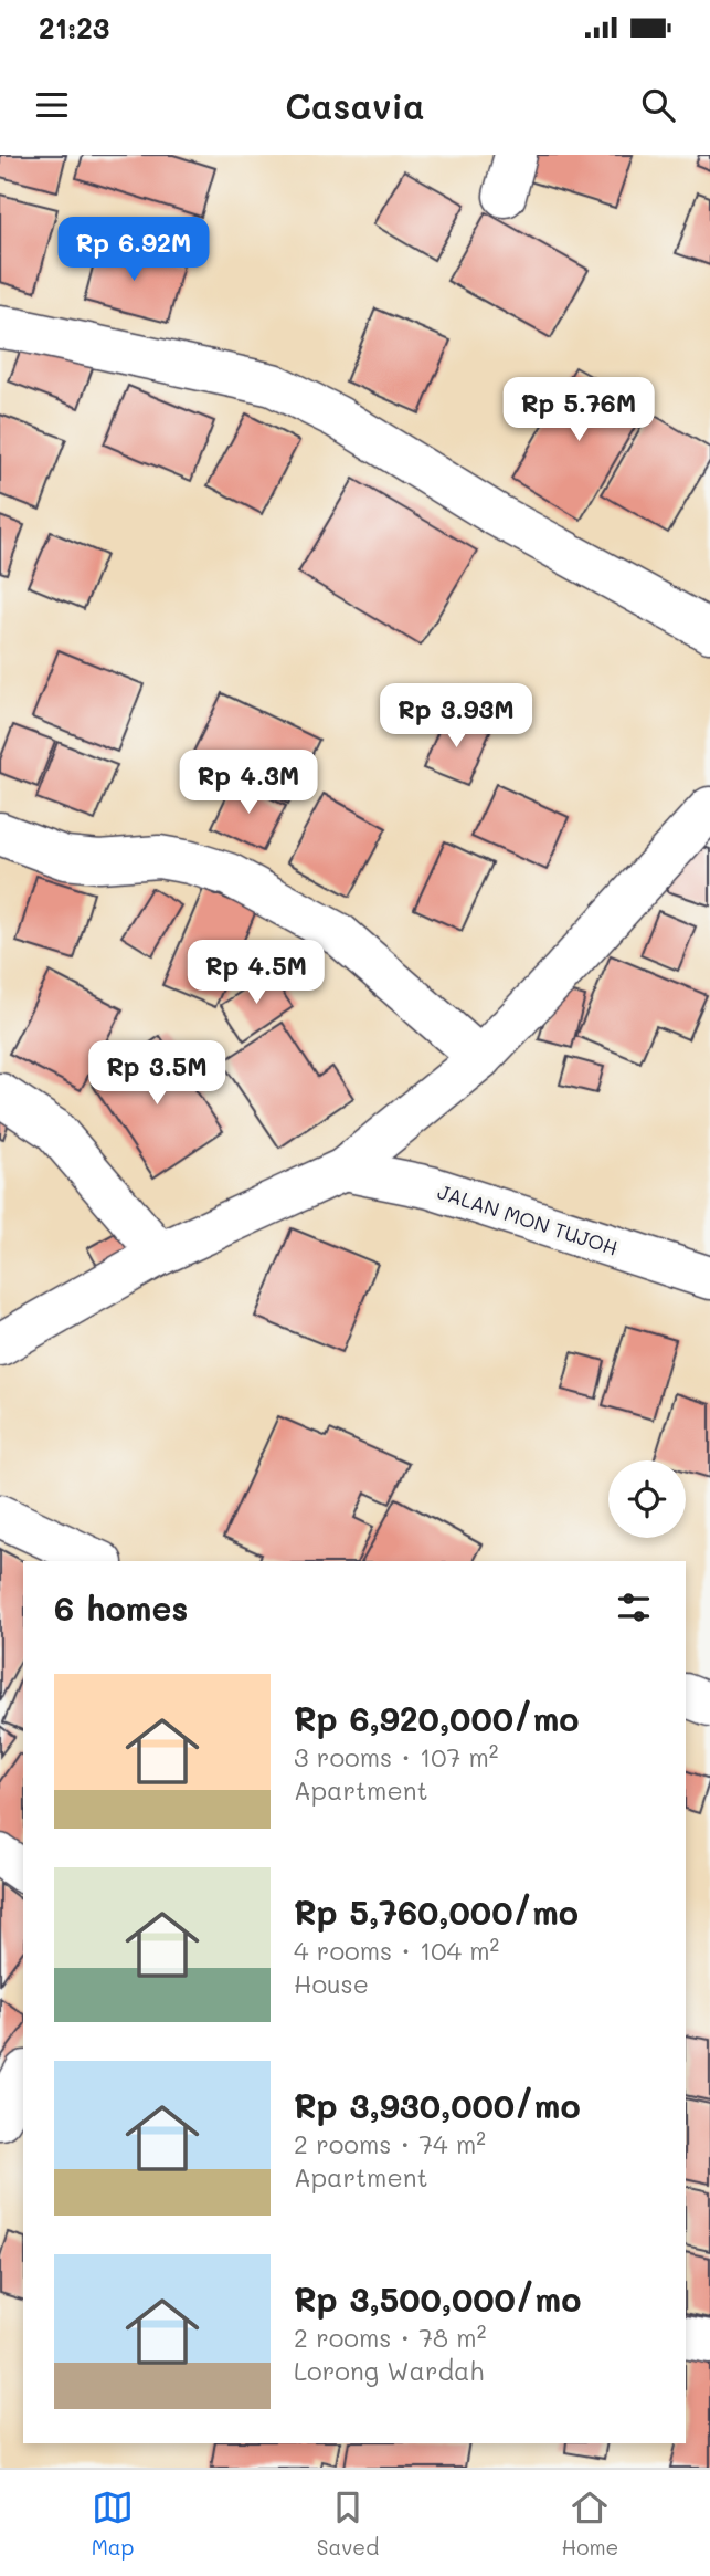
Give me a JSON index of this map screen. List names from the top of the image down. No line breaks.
{"streets":{"street":["JALAN MON TUJOH"]},"page":{"status":"21:23","header":"Casavia","price":["Rp 6.92M","Rp 5.76M","Rp 3.93M","Rp 4.3M","Rp 4.5M","Rp 3.5M"],"heading":"6 homes","list":[{"name":"Rp 6,920,000/mo","note":"3 rooms · 107 m² · Apartment"},{"name":"Rp 5,760,000/mo","note":"4 rooms · 104 m² · House"},{"name":"Rp 3,930,000/mo","note":"2 rooms · 74 m² · Apartment"},{"name":"Rp 3,500,000/mo","note":"2 rooms · 78 m² · Lorong Wardah"}],"tabs":["Map","Saved","Home"]}}
